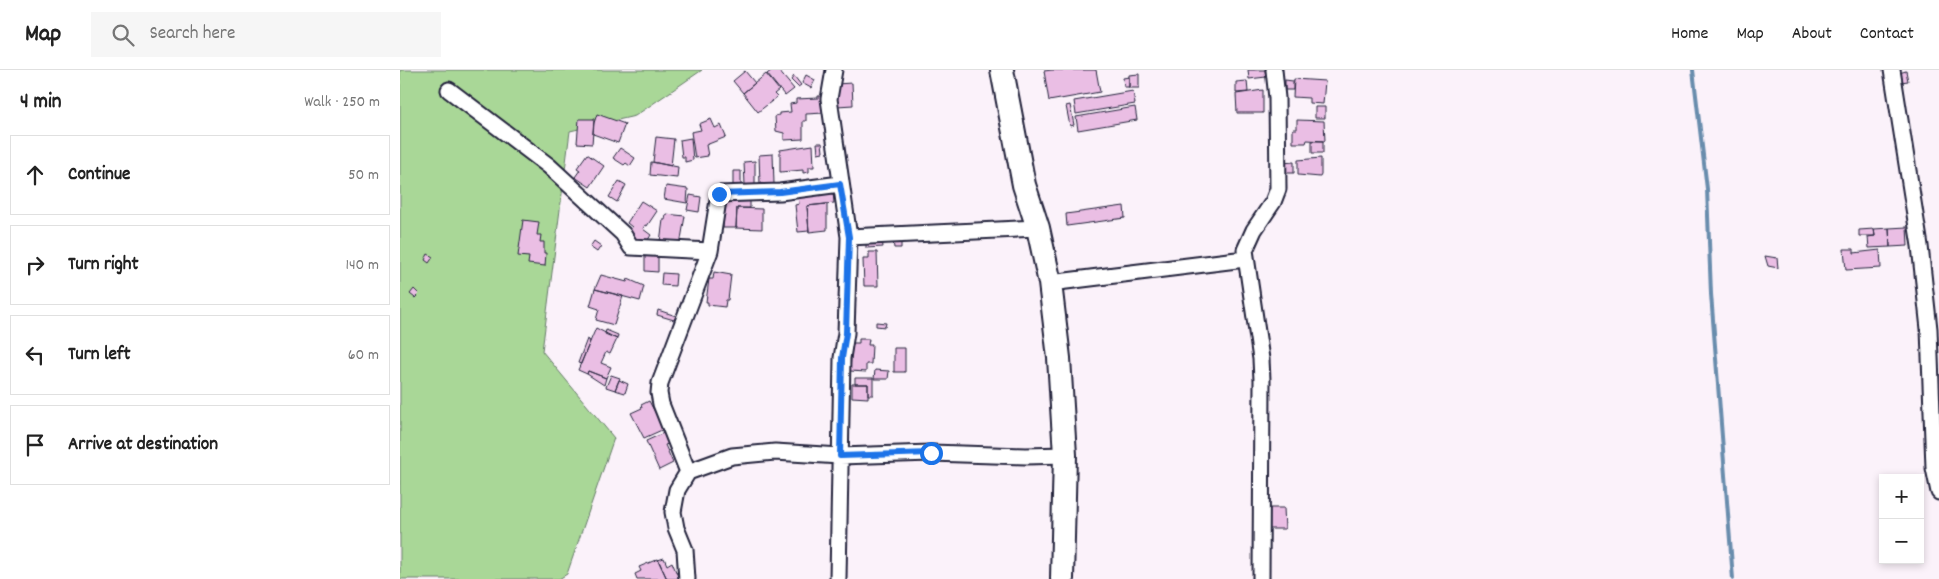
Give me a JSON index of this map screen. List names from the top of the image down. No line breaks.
{"page":{"header":"Map","search":"Search here","nav":["Home","Map","About","Contact"],"heading":["4 min","Walk · 250 m"],"list":[["Continue","50 m"],["Turn right","140 m"],["Turn left","60 m"],"Arrive at destination"],"map_buttons":["+","−"]}}
